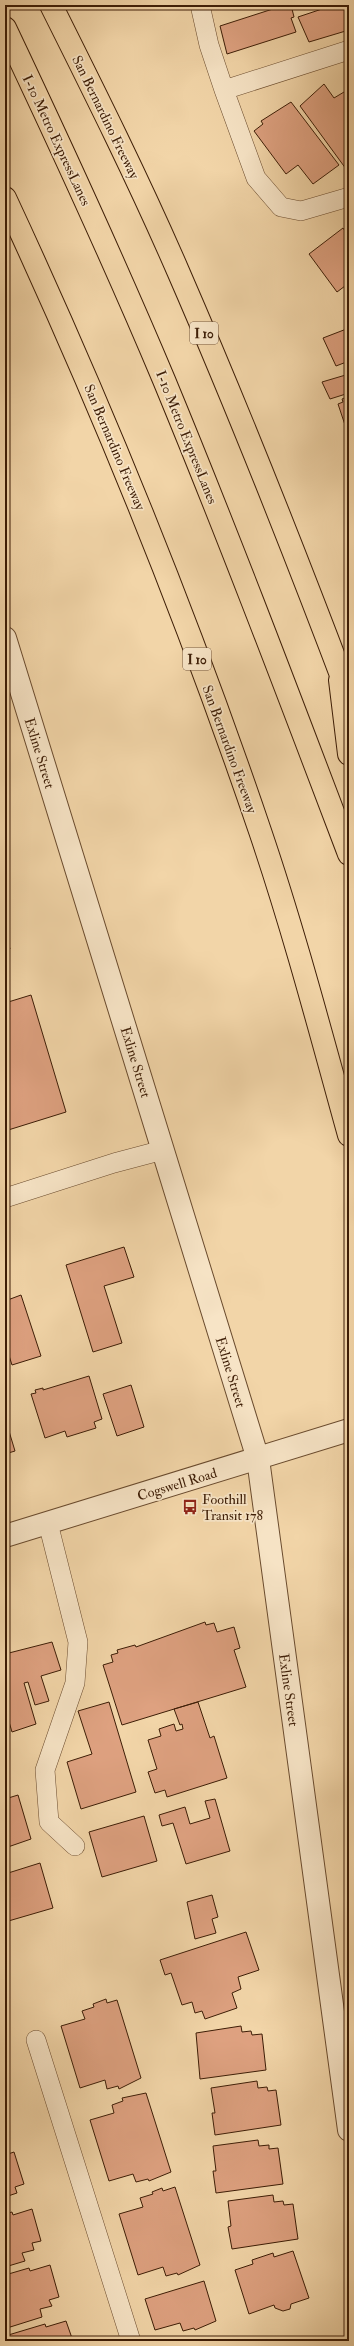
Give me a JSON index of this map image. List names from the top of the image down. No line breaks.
{"streets":{"highway":["San Bernardino Freeway","I-10 Metro ExpressLanes","I 10"],"street":["Exline Street","Cogswell Road"]},"crossings":[["Exline Street","Cogswell Road"]],"places":{"bus stop":["Foothill Transit 178"]}}
